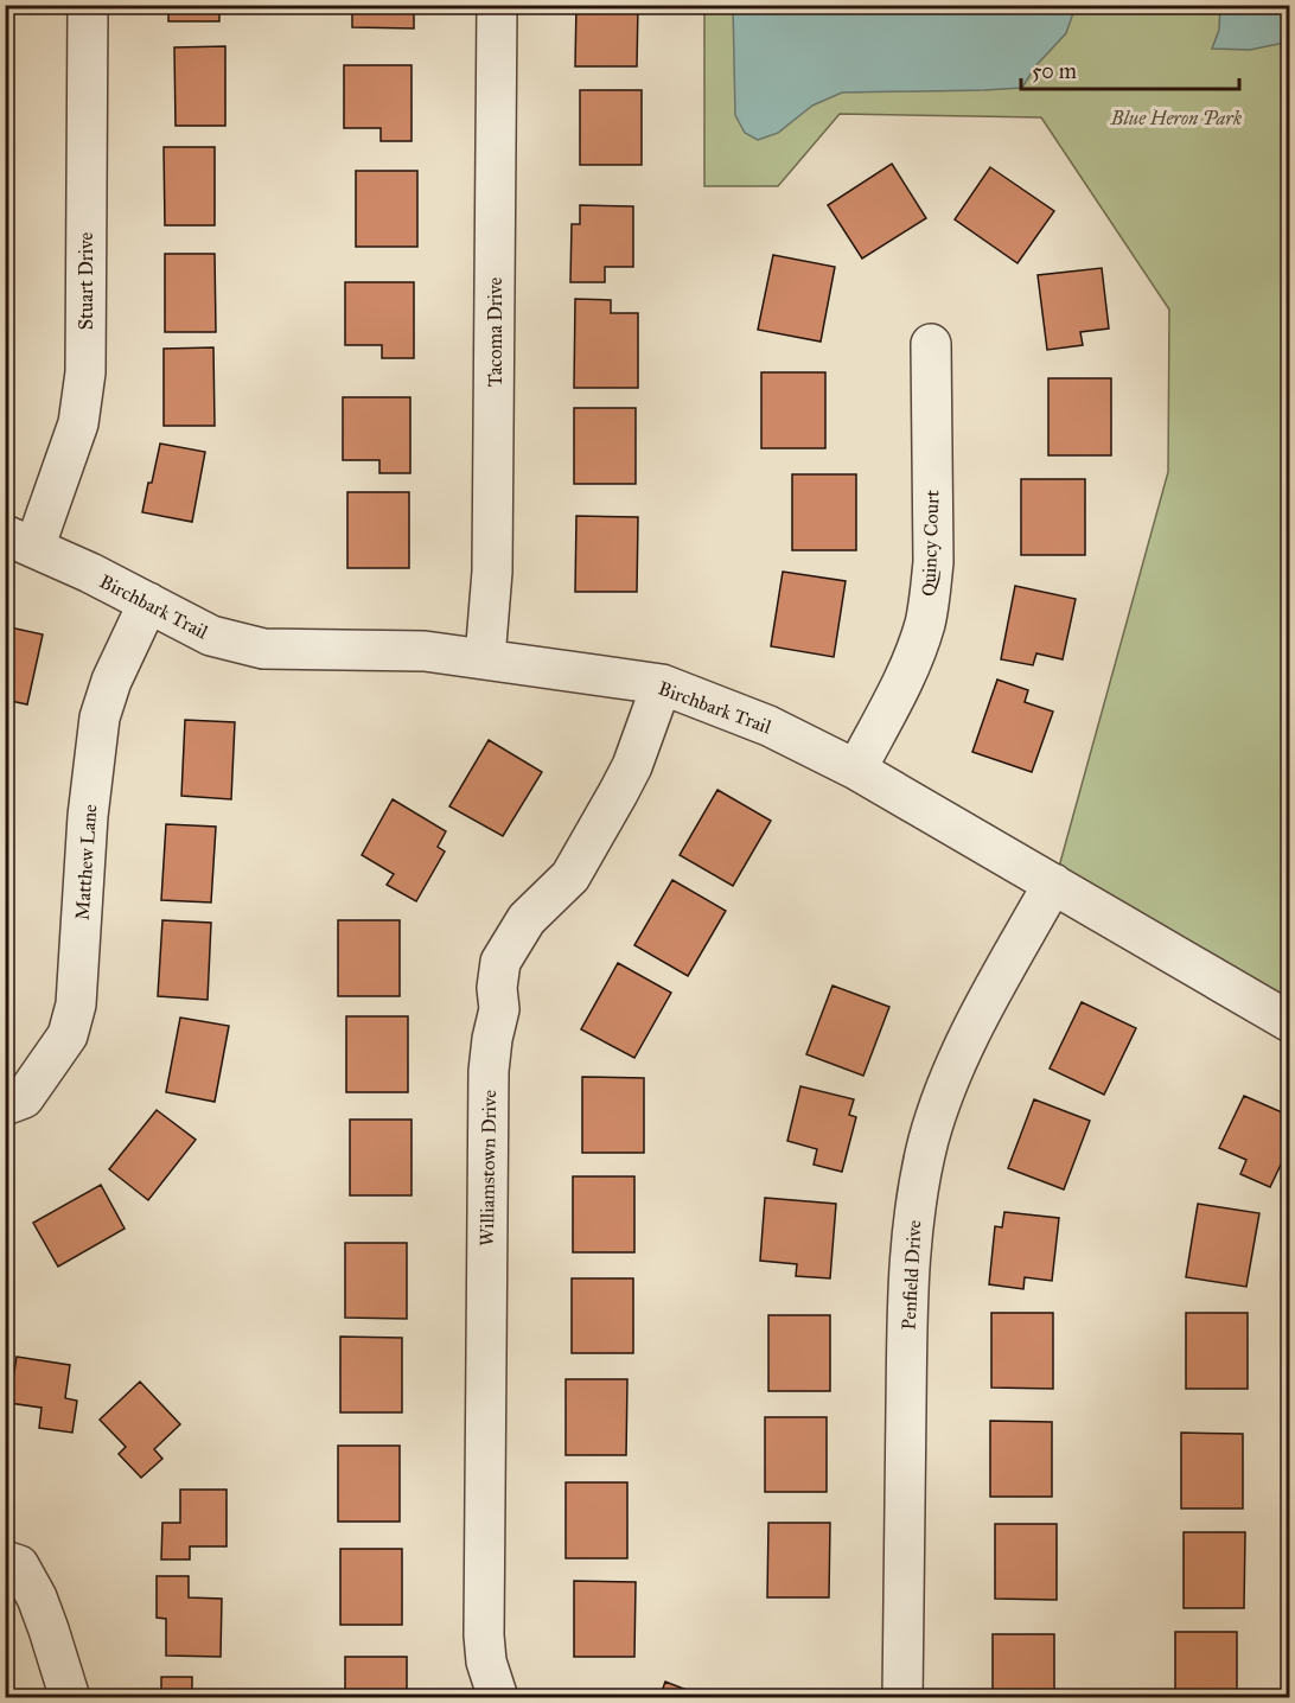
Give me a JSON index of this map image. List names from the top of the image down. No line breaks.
{"streets":{"street":["Stuart Drive","Tacoma Drive","Quincy Court","Birchbark Trail","Matthew Lane","Williamstown Drive","Penfield Drive"]},"crossings":[["Stuart Drive","Birchbark Trail"],["Tacoma Drive","Birchbark Trail"],["Quincy Court","Birchbark Trail"],["Birchbark Trail","Matthew Lane"],["Birchbark Trail","Williamstown Drive"],["Birchbark Trail","Penfield Drive"]],"parks":["Blue Heron Park"],"scale_bar":"50 m"}
